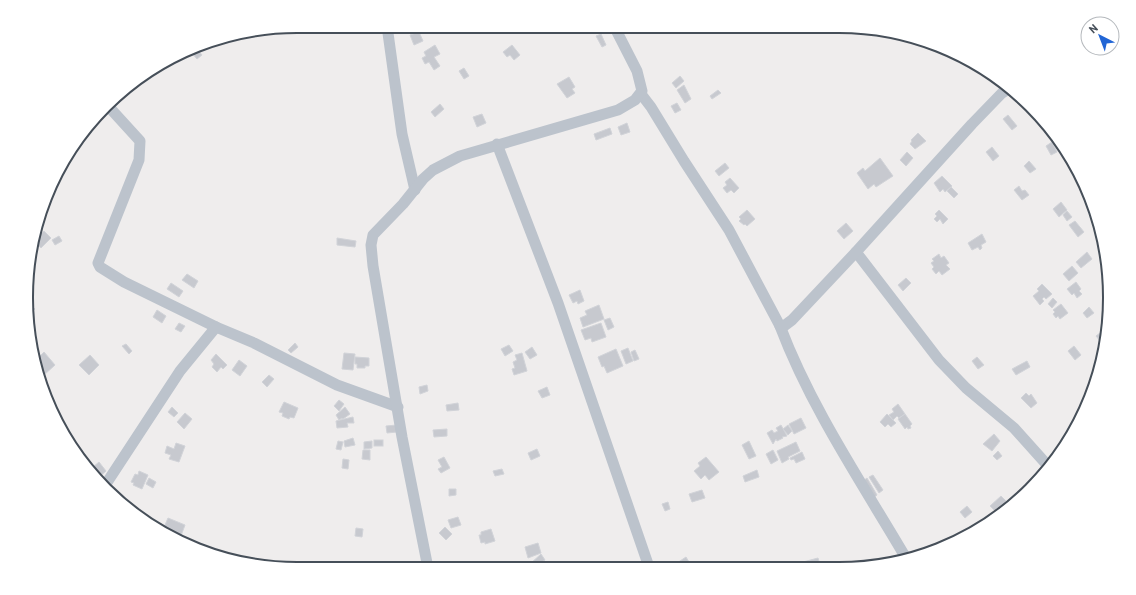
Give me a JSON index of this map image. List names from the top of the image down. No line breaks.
{"north":"top left"}
